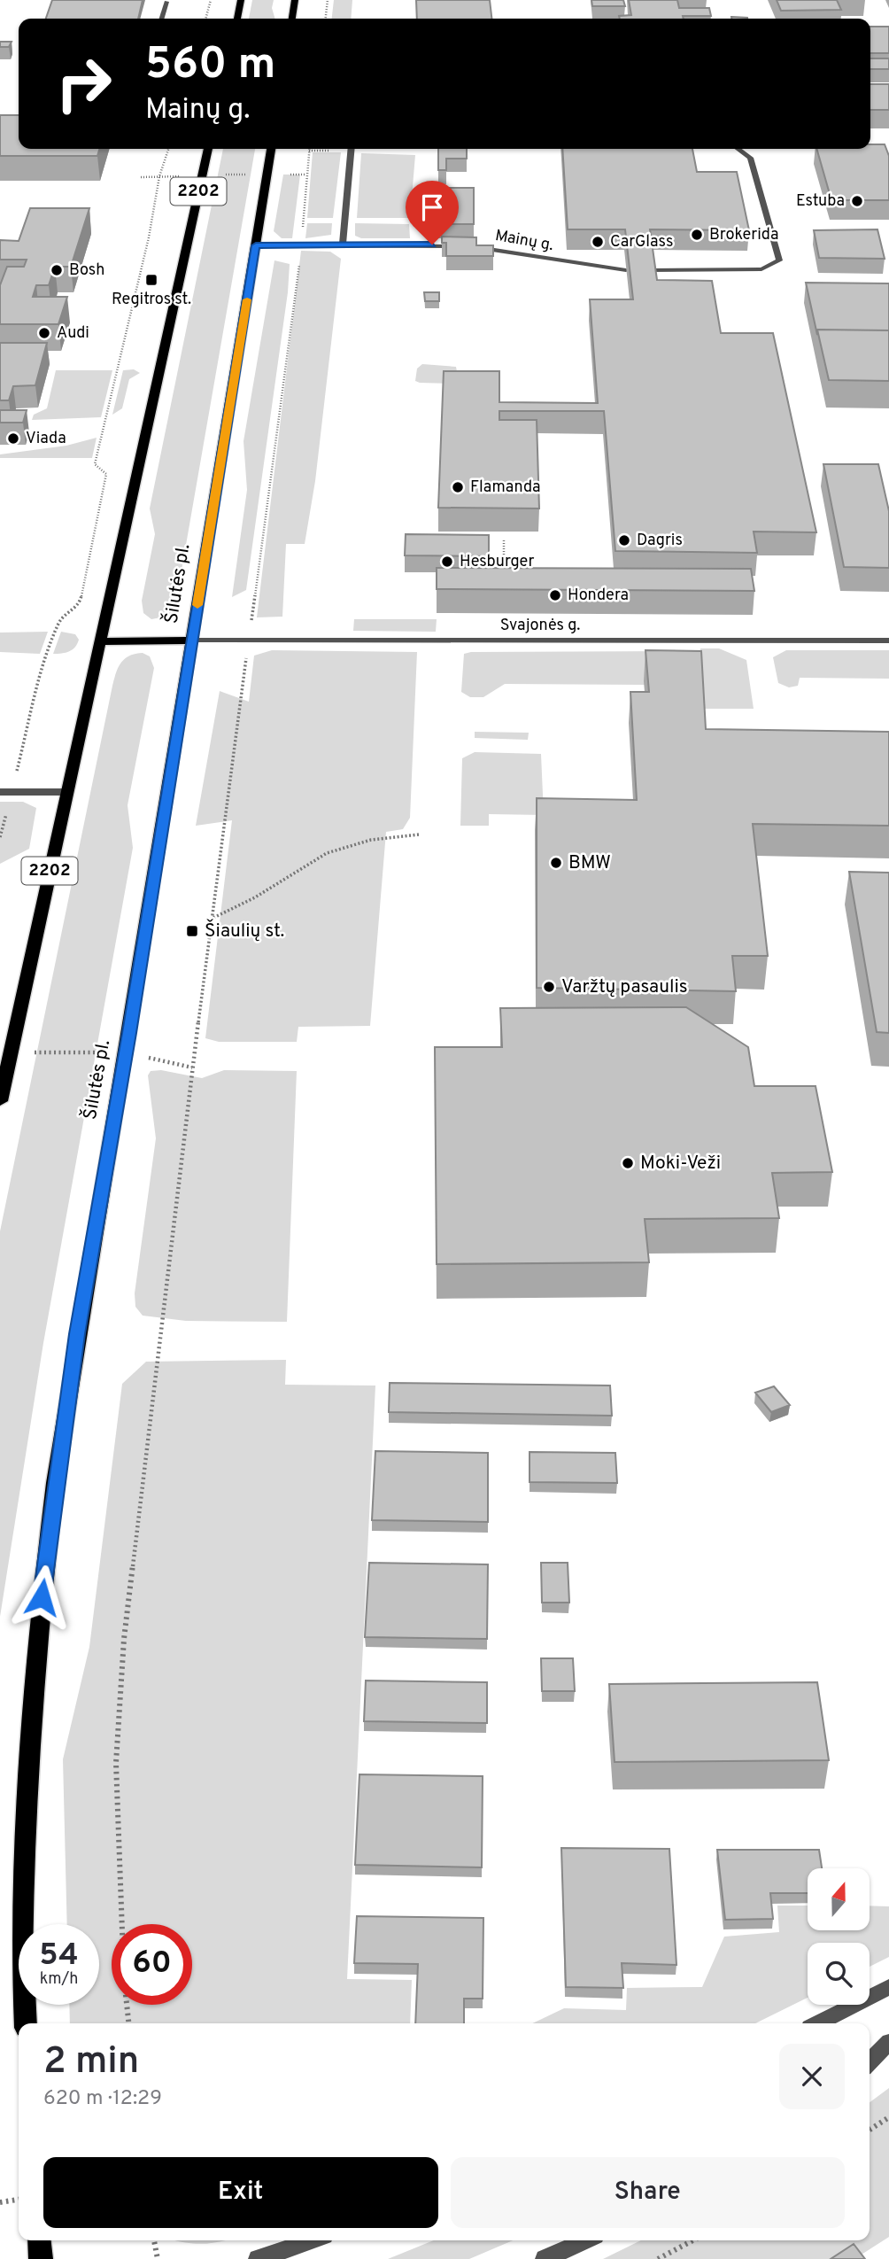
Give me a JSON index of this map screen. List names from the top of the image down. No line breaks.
{"streets":{"main road":["2202","Šilutės pl."],"street":["Mainų g.","Svajonės g."]},"crossings":[["Mainų g.","Šilutės pl."],["Šilutės pl.","Svajonės g."]],"places":{"other":["Estuba","Brokerida","CarGlass","Bosh","Audi","Viada","Flamanda","Dagris","Hesburger","Hondera","BMW","Varžtų pasaulis","Moki-Veži"],"transit":["Regitros st.","Šiaulių st."]},"north":"top","page":{"turn":["560 m","Mainų g."],"speed":"54 km/h","limit":"60","heading":["2 min","620 m · 12:29"],"buttons":["Exit","Share"]}}
